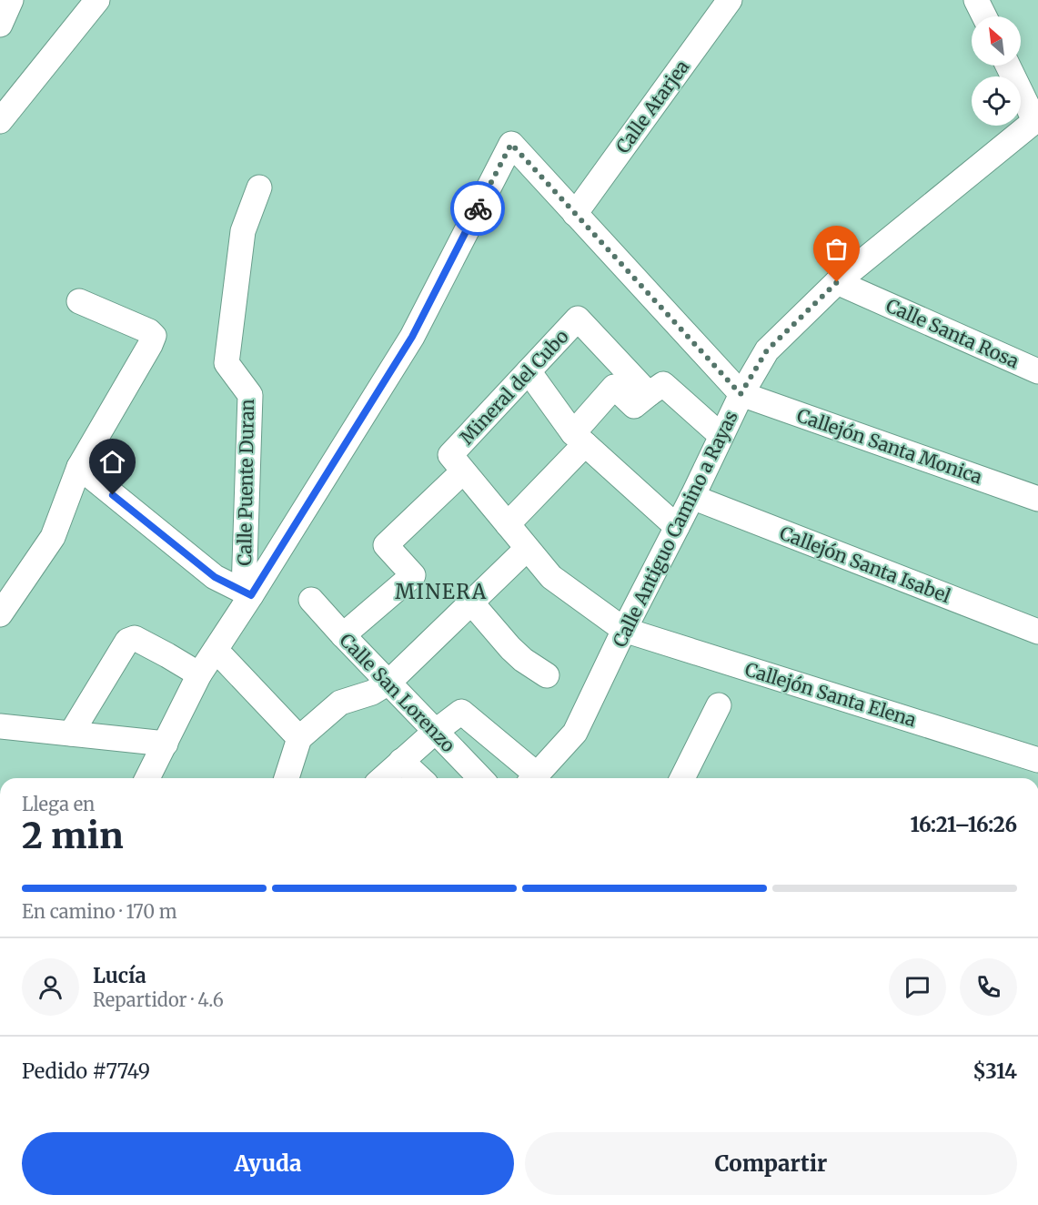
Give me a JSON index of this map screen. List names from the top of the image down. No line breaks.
{"streets":{"street":["Calle Atarjea","Calle Santa Rosa","Mineral del Cubo","Callejón Santa Monica","Calle Puente Duran","Calle Antiguo Camino a Rayas","Callejón Santa Isabel","Calle San Lorenzo","Callejón Santa Elena"]},"crossings":[["Calle Santa Rosa","Calle Antiguo Camino a Rayas"],["Mineral del Cubo","Calle San Lorenzo"],["Mineral del Cubo","Callejón Santa Elena"],["Callejón Santa Monica","Calle Antiguo Camino a Rayas"],["Calle Antiguo Camino a Rayas","Callejón Santa Isabel"],["Calle Antiguo Camino a Rayas","Callejón Santa Elena"]],"districts":["MINERA"],"north":"top left","page":{"heading":["2 min","Llega en","16:21–16:26"],"panel":["Lucía","Repartidor · 4.6","Pedido #7749","$314"],"bar":"En camino · 170 m","buttons":["Ayuda","Compartir"]}}
